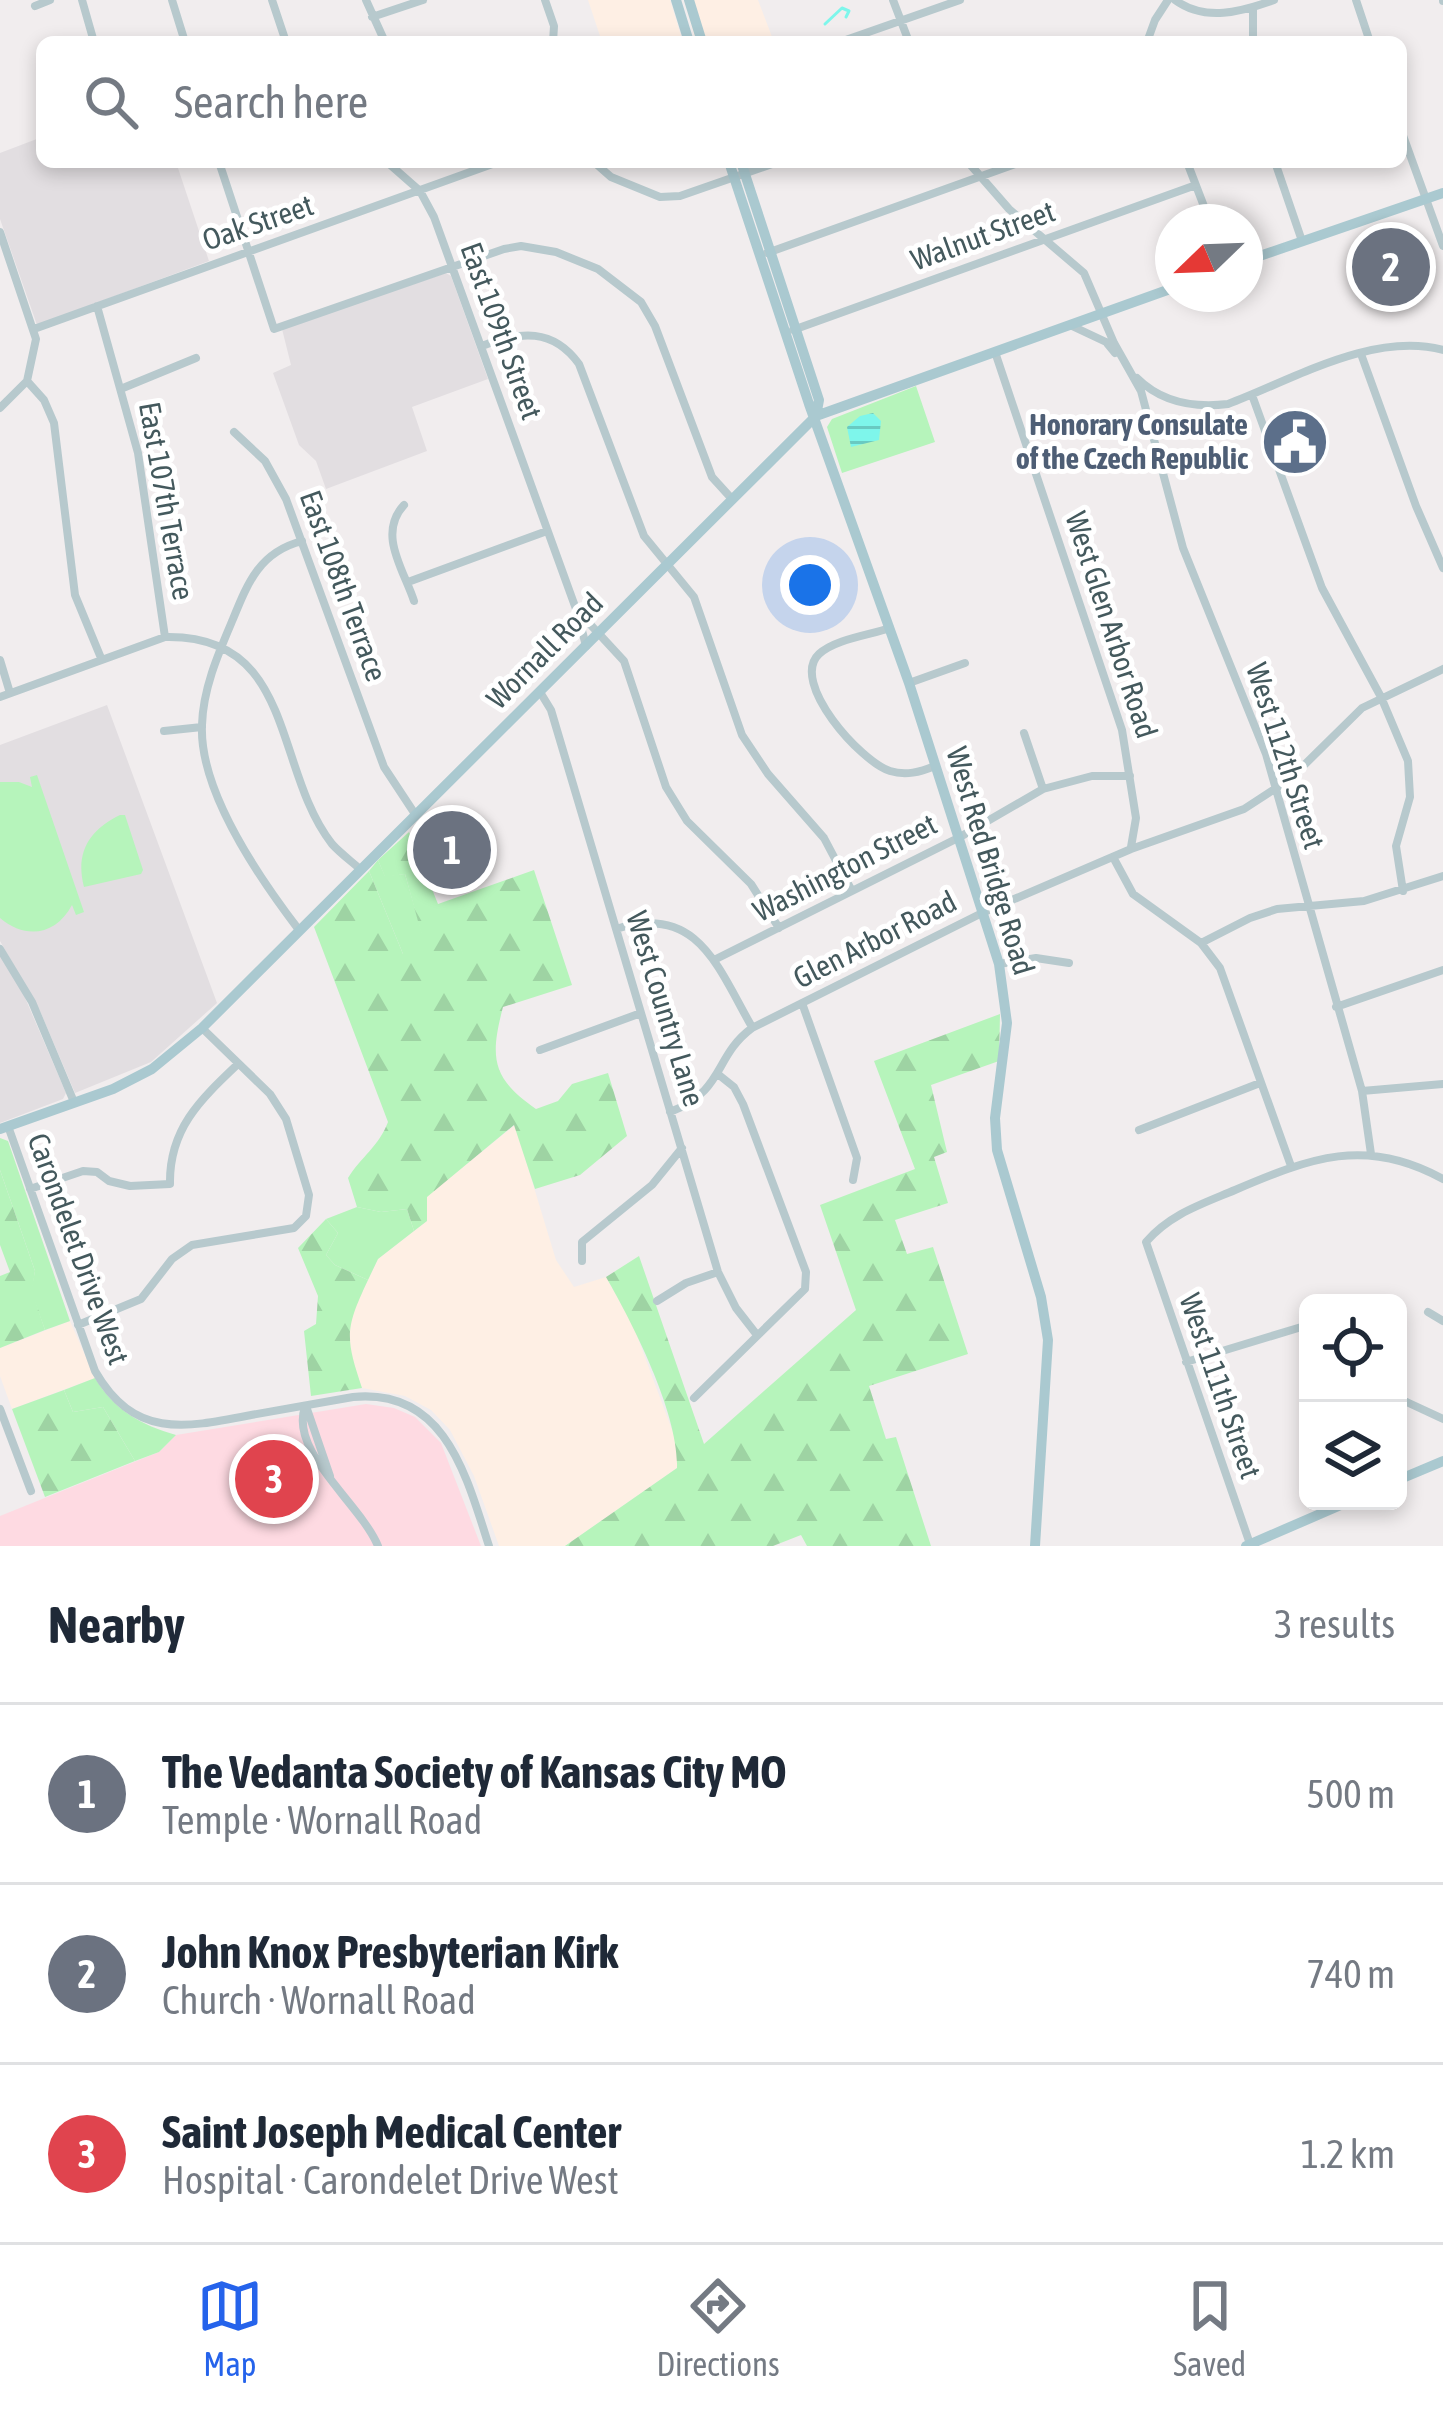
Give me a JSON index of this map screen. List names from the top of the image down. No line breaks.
{"streets":{"main road":["Wornall Road","West Red Bridge Road"],"street":["Oak Street","Walnut Street","East 109th Street","East 107th Terrace","East 108th Terrace","West Glen Arbor Road","West 112th Street","Washington Street","Glen Arbor Road","West Country Lane","Carondelet Drive West","West 111th Street"]},"crossings":[["Oak Street","East 109th Street"],["Oak Street","East 107th Terrace"],["Walnut Street","West 112th Street"],["Walnut Street","West Red Bridge Road"],["East 109th Street","Wornall Road"],["East 108th Terrace","Wornall Road"],["West Glen Arbor Road","Wornall Road"],["West Glen Arbor Road","Washington Street"],["West Glen Arbor Road","Glen Arbor Road"],["Wornall Road","West 112th Street"],["Wornall Road","West Red Bridge Road"],["Wornall Road","West Country Lane"],["Wornall Road","Carondelet Drive West"],["West 112th Street","Glen Arbor Road"],["West Red Bridge Road","Washington Street"],["West Red Bridge Road","Glen Arbor Road"],["Glen Arbor Road","West Country Lane"]],"places":{"public building":["Honorary Consulate of the Czech Republic"]},"north":"bottom left","page":{"search":"Search here","pins":["2","1","3"],"heading":["Nearby","3 results"],"list":[{"mark":"1","name":"The Vedanta Society of Kansas City MO","note":"Temple · Wornall Road","value":"500 m"},{"mark":"2","name":"John Knox Presbyterian Kirk","note":"Church · Wornall Road","value":"740 m"},{"mark":"3","name":"Saint Joseph Medical Center","note":"Hospital · Carondelet Drive West","value":"1.2 km"}],"nav":["Map","Directions","Saved"]}}
